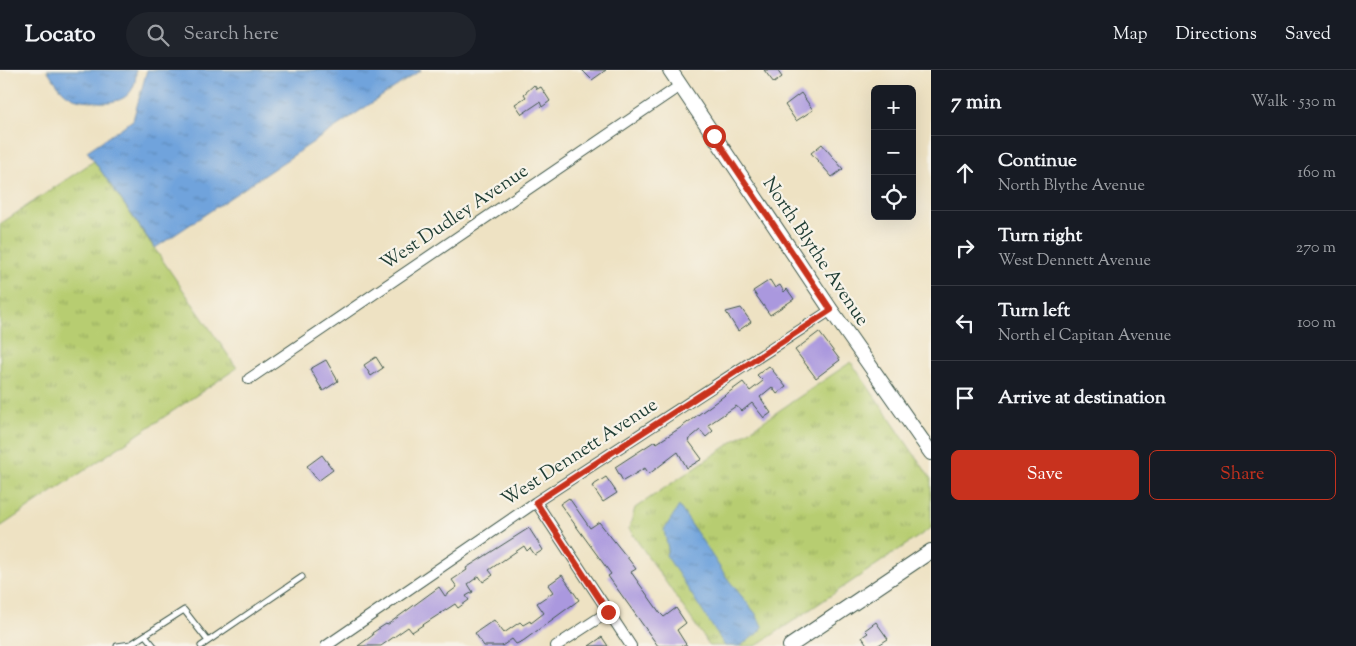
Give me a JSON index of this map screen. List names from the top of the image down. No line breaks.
{"streets":{"street":["West Dudley Avenue","North Blythe Avenue","West Dennett Avenue"]},"crossings":[["West Dudley Avenue","North Blythe Avenue"],["North Blythe Avenue","West Dennett Avenue"]],"page":{"header":"Locato","search":"Search here","nav":["Map","Directions","Saved"],"heading":["7 min","Walk · 530 m"],"map_buttons":["+","−"],"list":[["Continue","North Blythe Avenue","160 m"],["Turn right","West Dennett Avenue","270 m"],["Turn left","North el Capitan Avenue","100 m"],"Arrive at destination"],"buttons":["Save","Share"]}}
